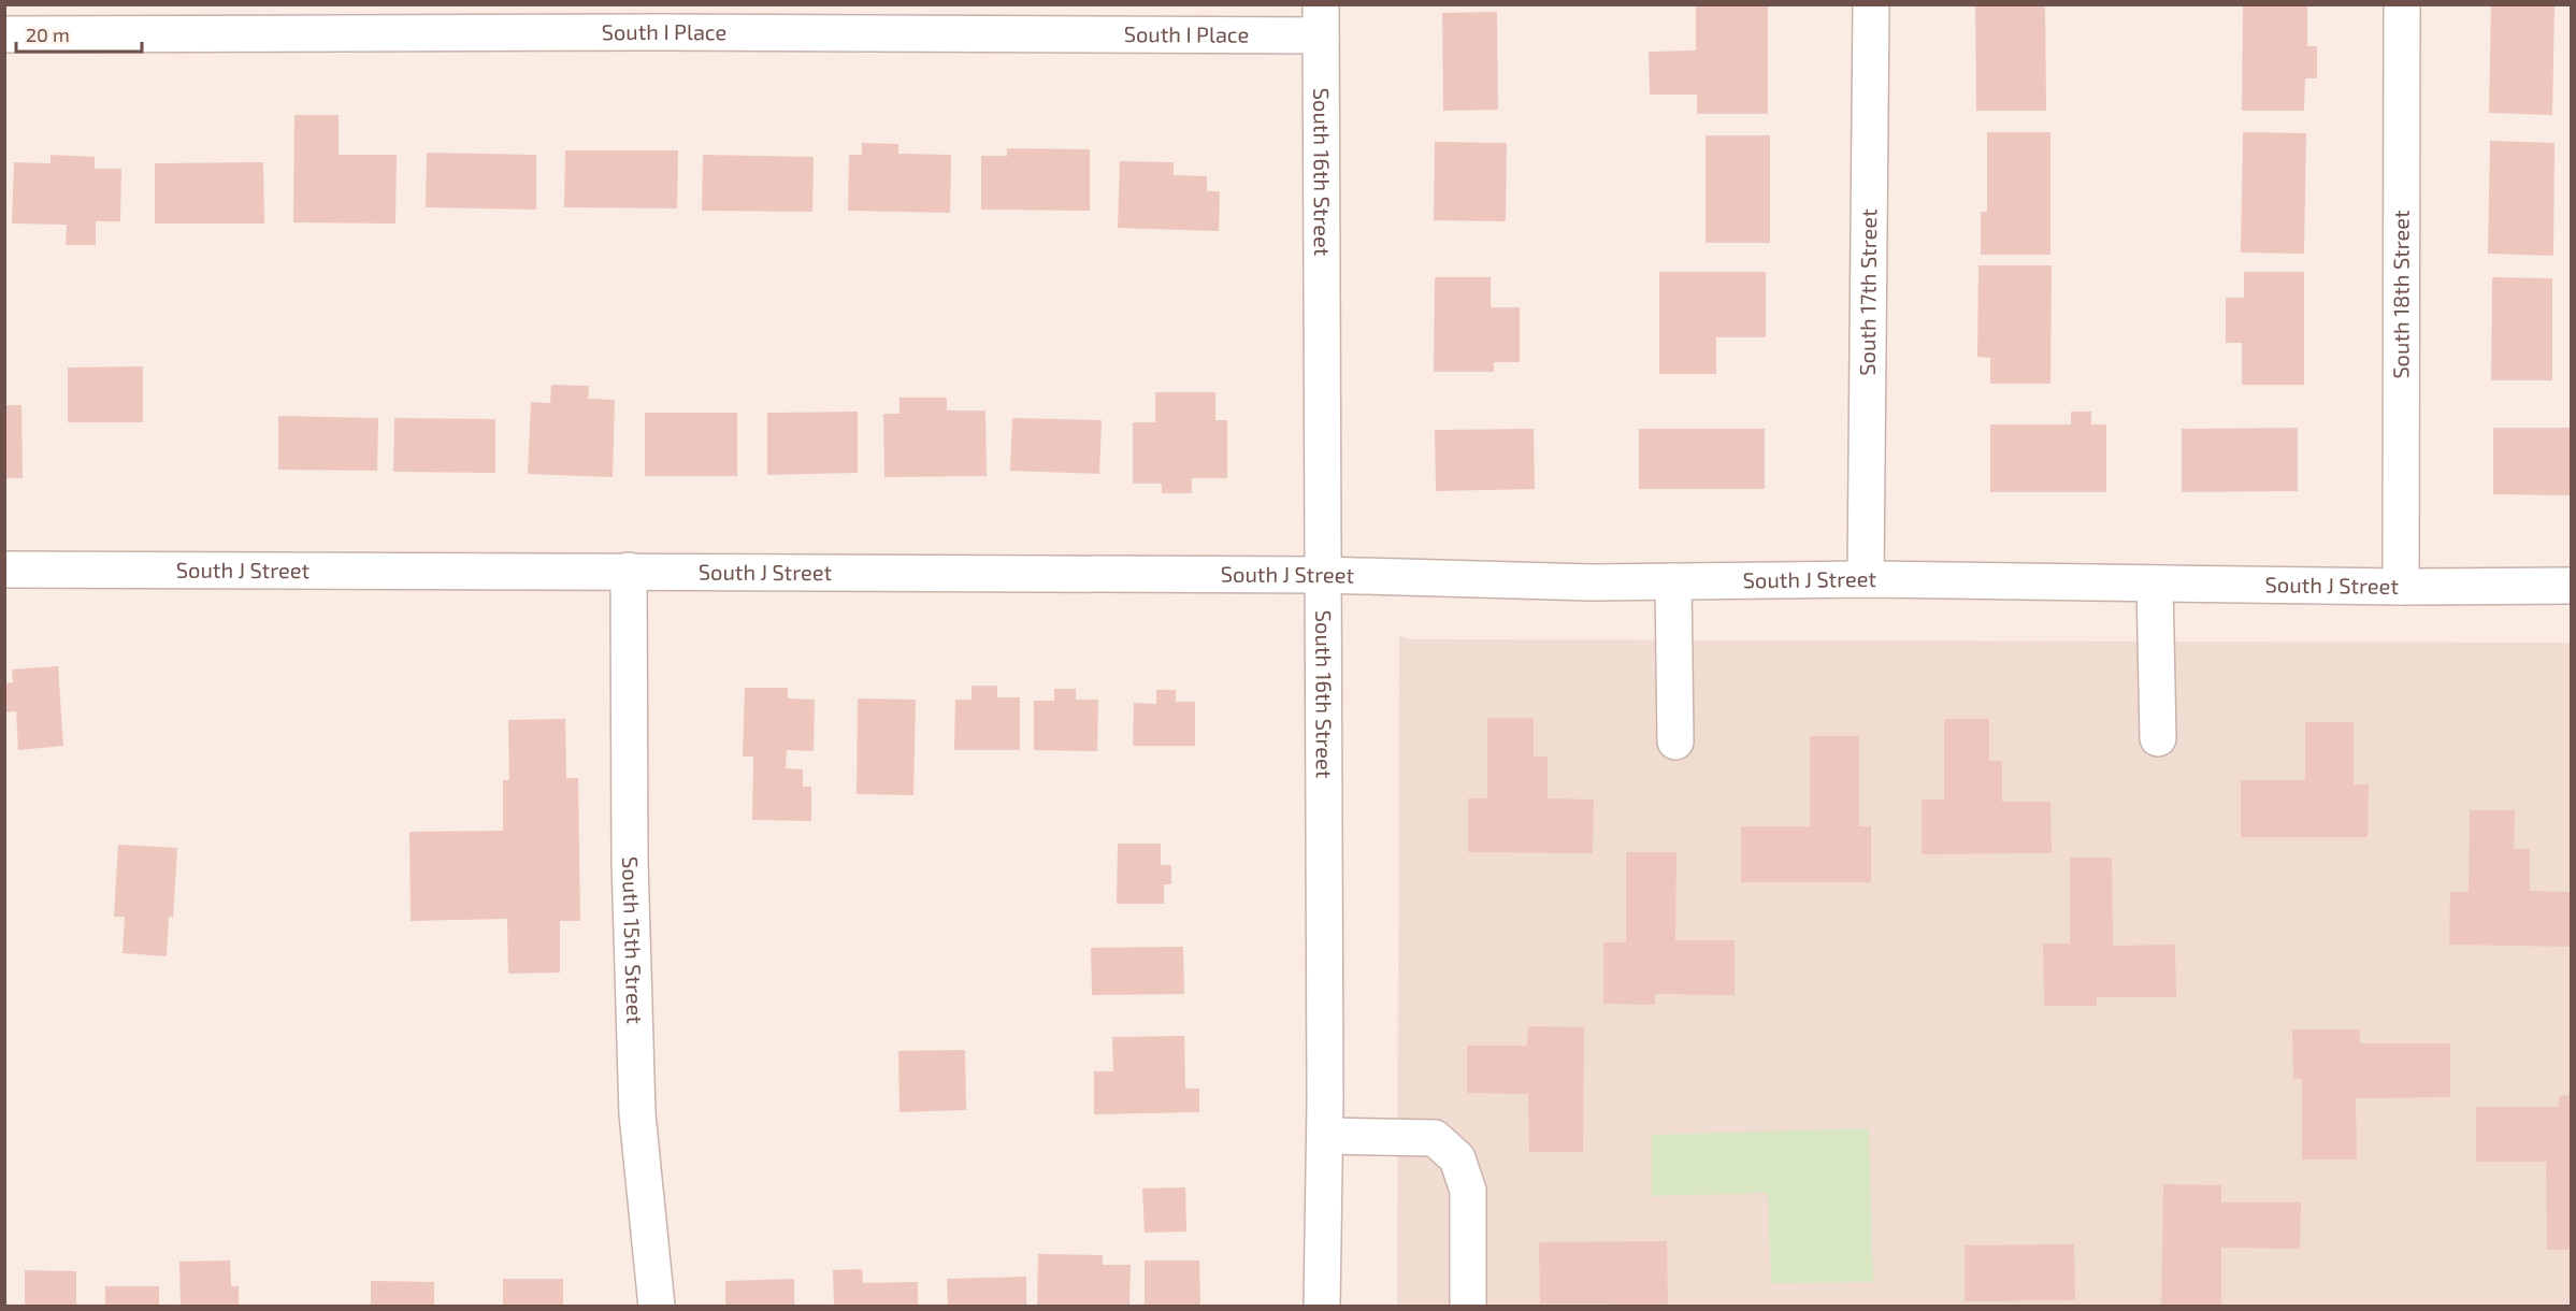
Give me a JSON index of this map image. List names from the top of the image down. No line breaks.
{"streets":{"street":["South I Place","South 16th Street","South 17th Street","South 18th Street","South J Street","South 15th Street"]},"crossings":[["South I Place","South 16th Street"],["South 16th Street","South J Street"],["South 17th Street","South J Street"],["South 18th Street","South J Street"],["South J Street","South 15th Street"]],"scale_bar":"20 m"}
